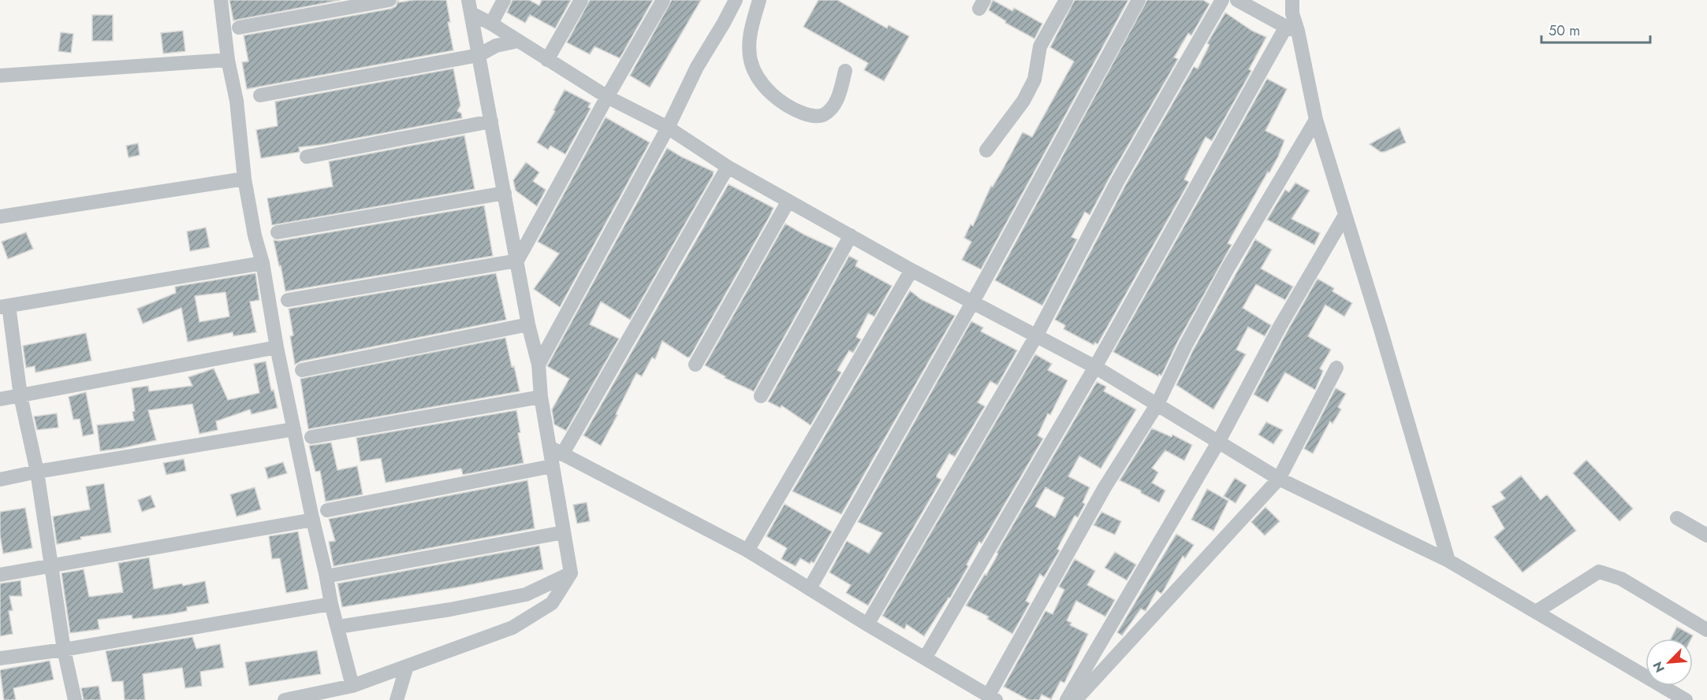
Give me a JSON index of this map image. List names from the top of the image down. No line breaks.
{"scale_bar":"50 m","north":"bottom left"}
